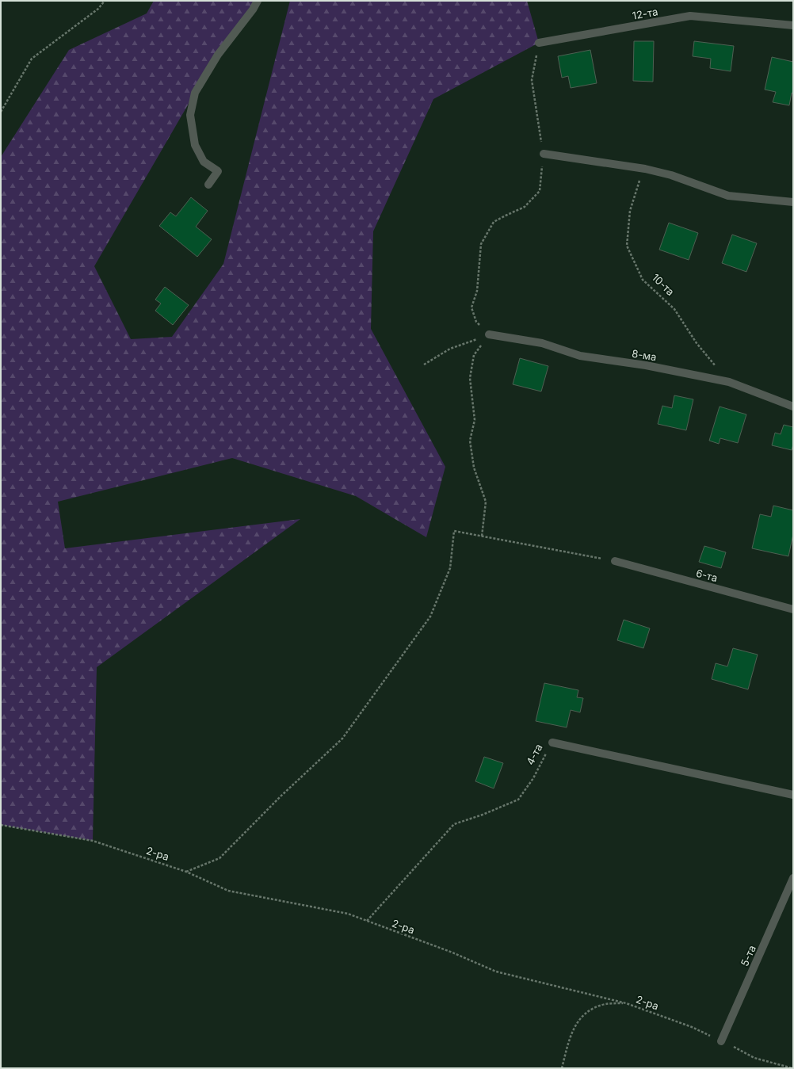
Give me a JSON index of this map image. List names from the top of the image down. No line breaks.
{"streets":{"street":["12-та","8-ма","6-та","4-та","5-та"],"path":["10-та","2-ра"]},"crossings":[["10-та","8-ма"],["4-та","2-ра"],["2-ра","5-та"]]}
